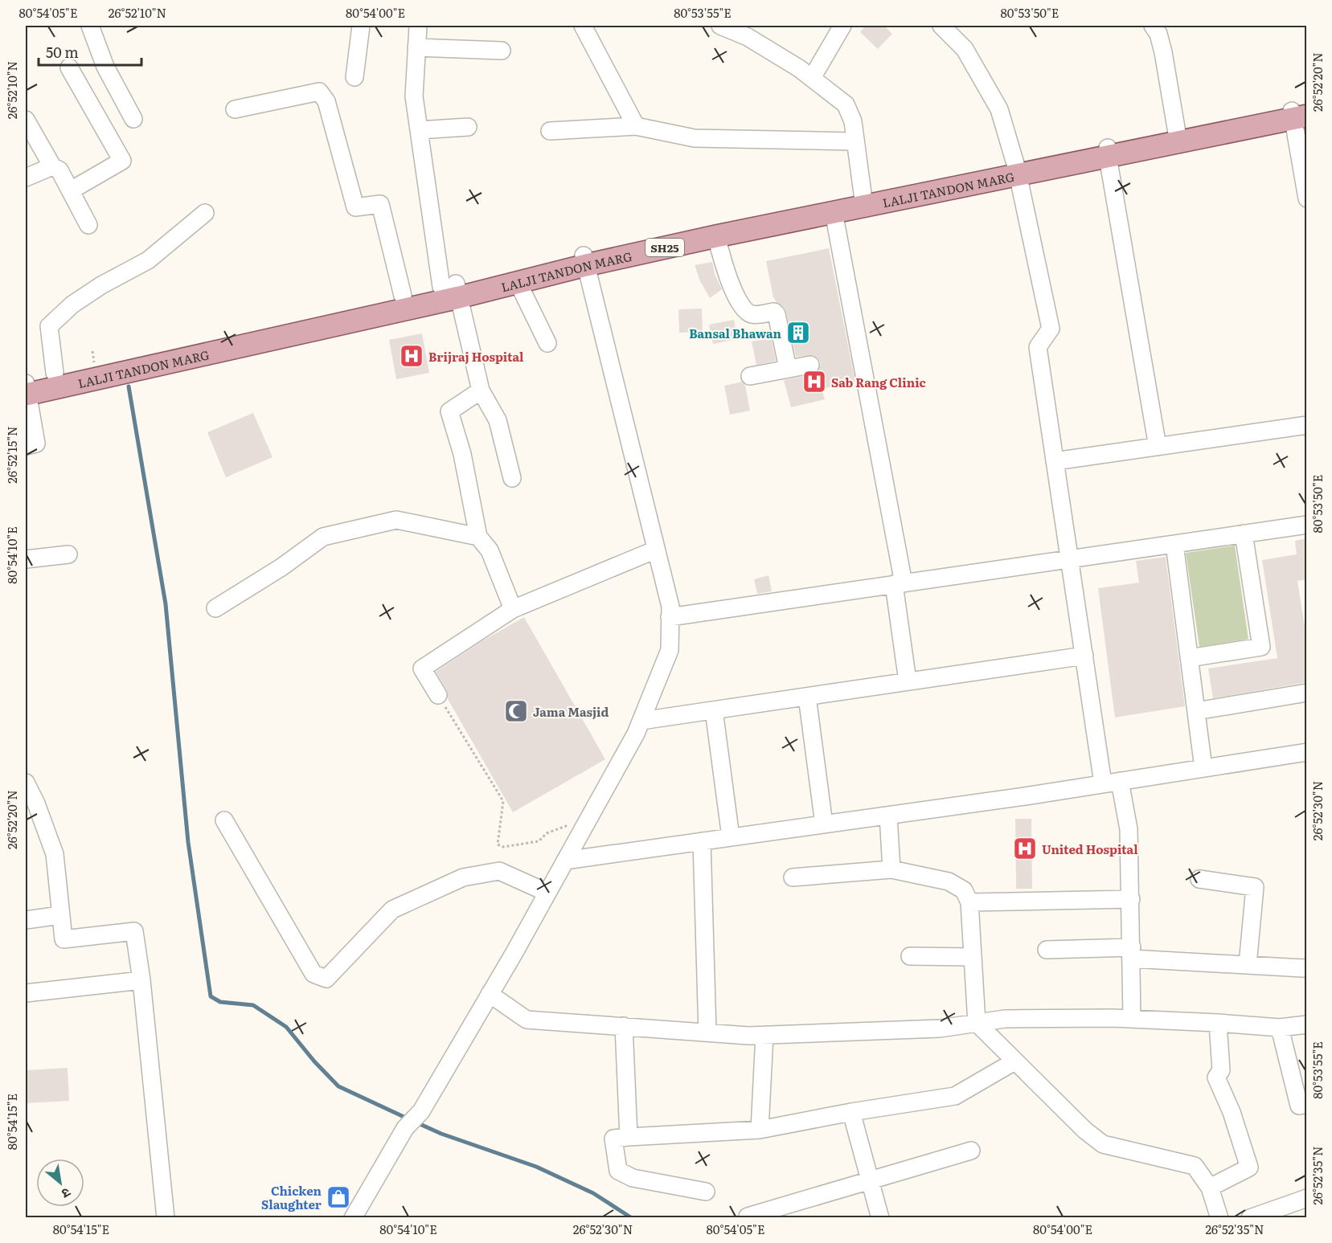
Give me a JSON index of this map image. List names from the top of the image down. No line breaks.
{"streets":{"main road":["LALJI TANDON MARG","SH25"]},"places":{"building":["Bansal Bhawan"],"hospital":["Brijraj Hospital","Sab Rang Clinic","United Hospital"],"mosque":["Jama Masjid"],"shop":["Chicken Slaughter"]},"scale_bar":"50 m","north":"bottom right","coordinates":["80°54'05\"E","26°52'10\"N","80°54'00\"E","80°53'55\"E","80°53'50\"E","26°52'20\"N","26°52'15\"N","80°54'10\"E","26°52'30\"N","80°54'15\"E","26°52'35\"N"]}
